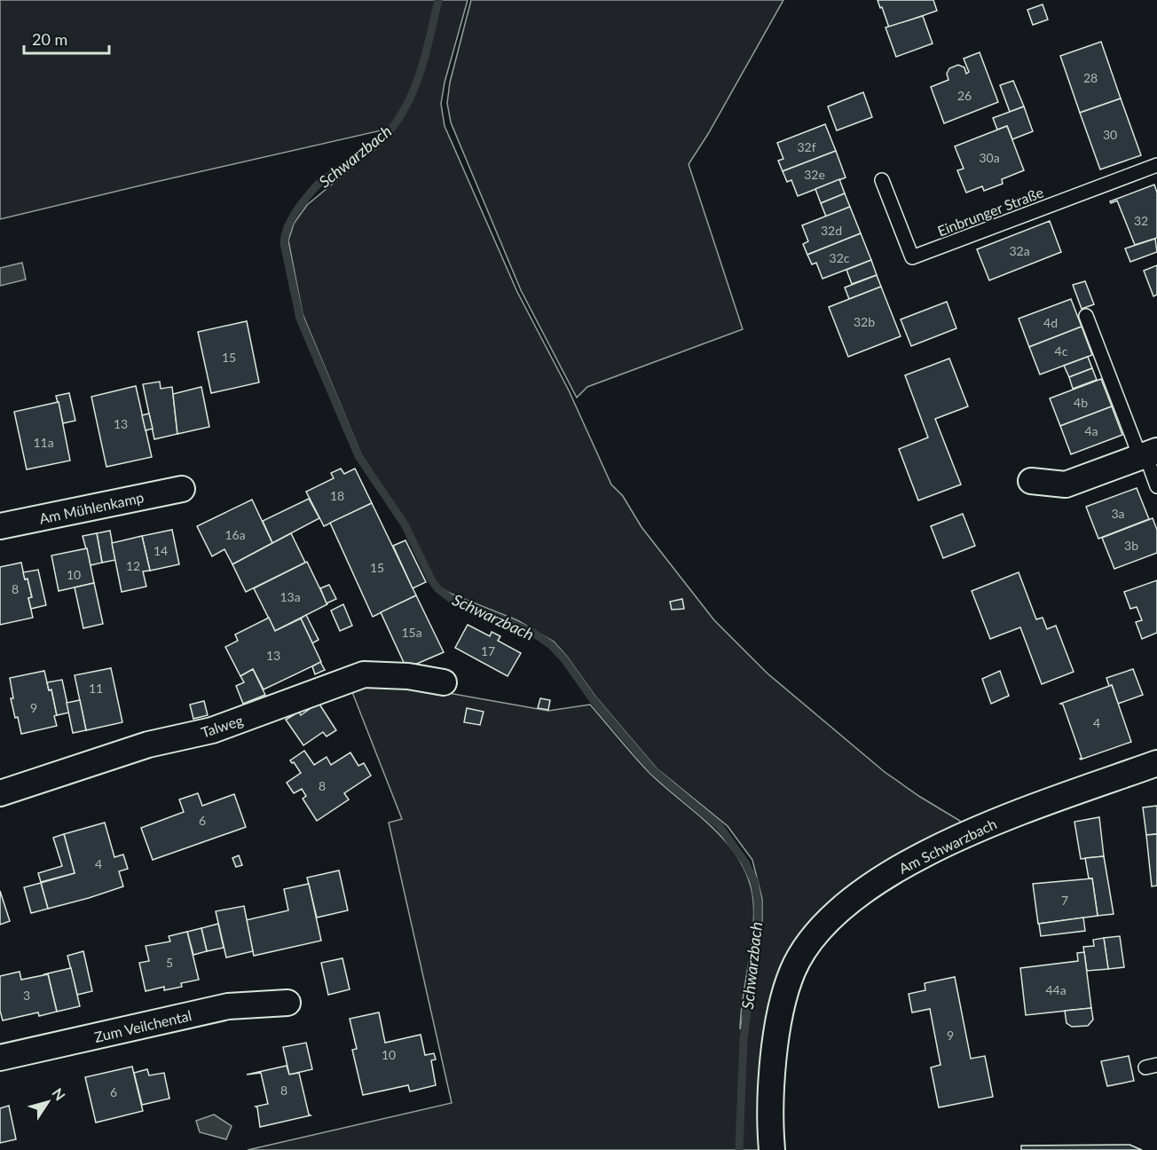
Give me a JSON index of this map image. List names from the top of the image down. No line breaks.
{"streets":{"street":["Am Mühlenkamp","Talweg","Am Schwarzbach","Zum Veilchental"],"lane":["Einbrunger Straße"]},"water":["Schwarzbach"],"house_numbers":["28","26","30","32f","30a","32e","32","32d","32a","32c","32b","4d","4c","15","4b","13","4a","11a","18","3a","16a","3b","14","12","15","10","8","13a","15a","17","13","11","9","4","8","6","4","7","5","44a","3","9","10","8","6"],"scale_bar":"20 m","north":"top right"}
